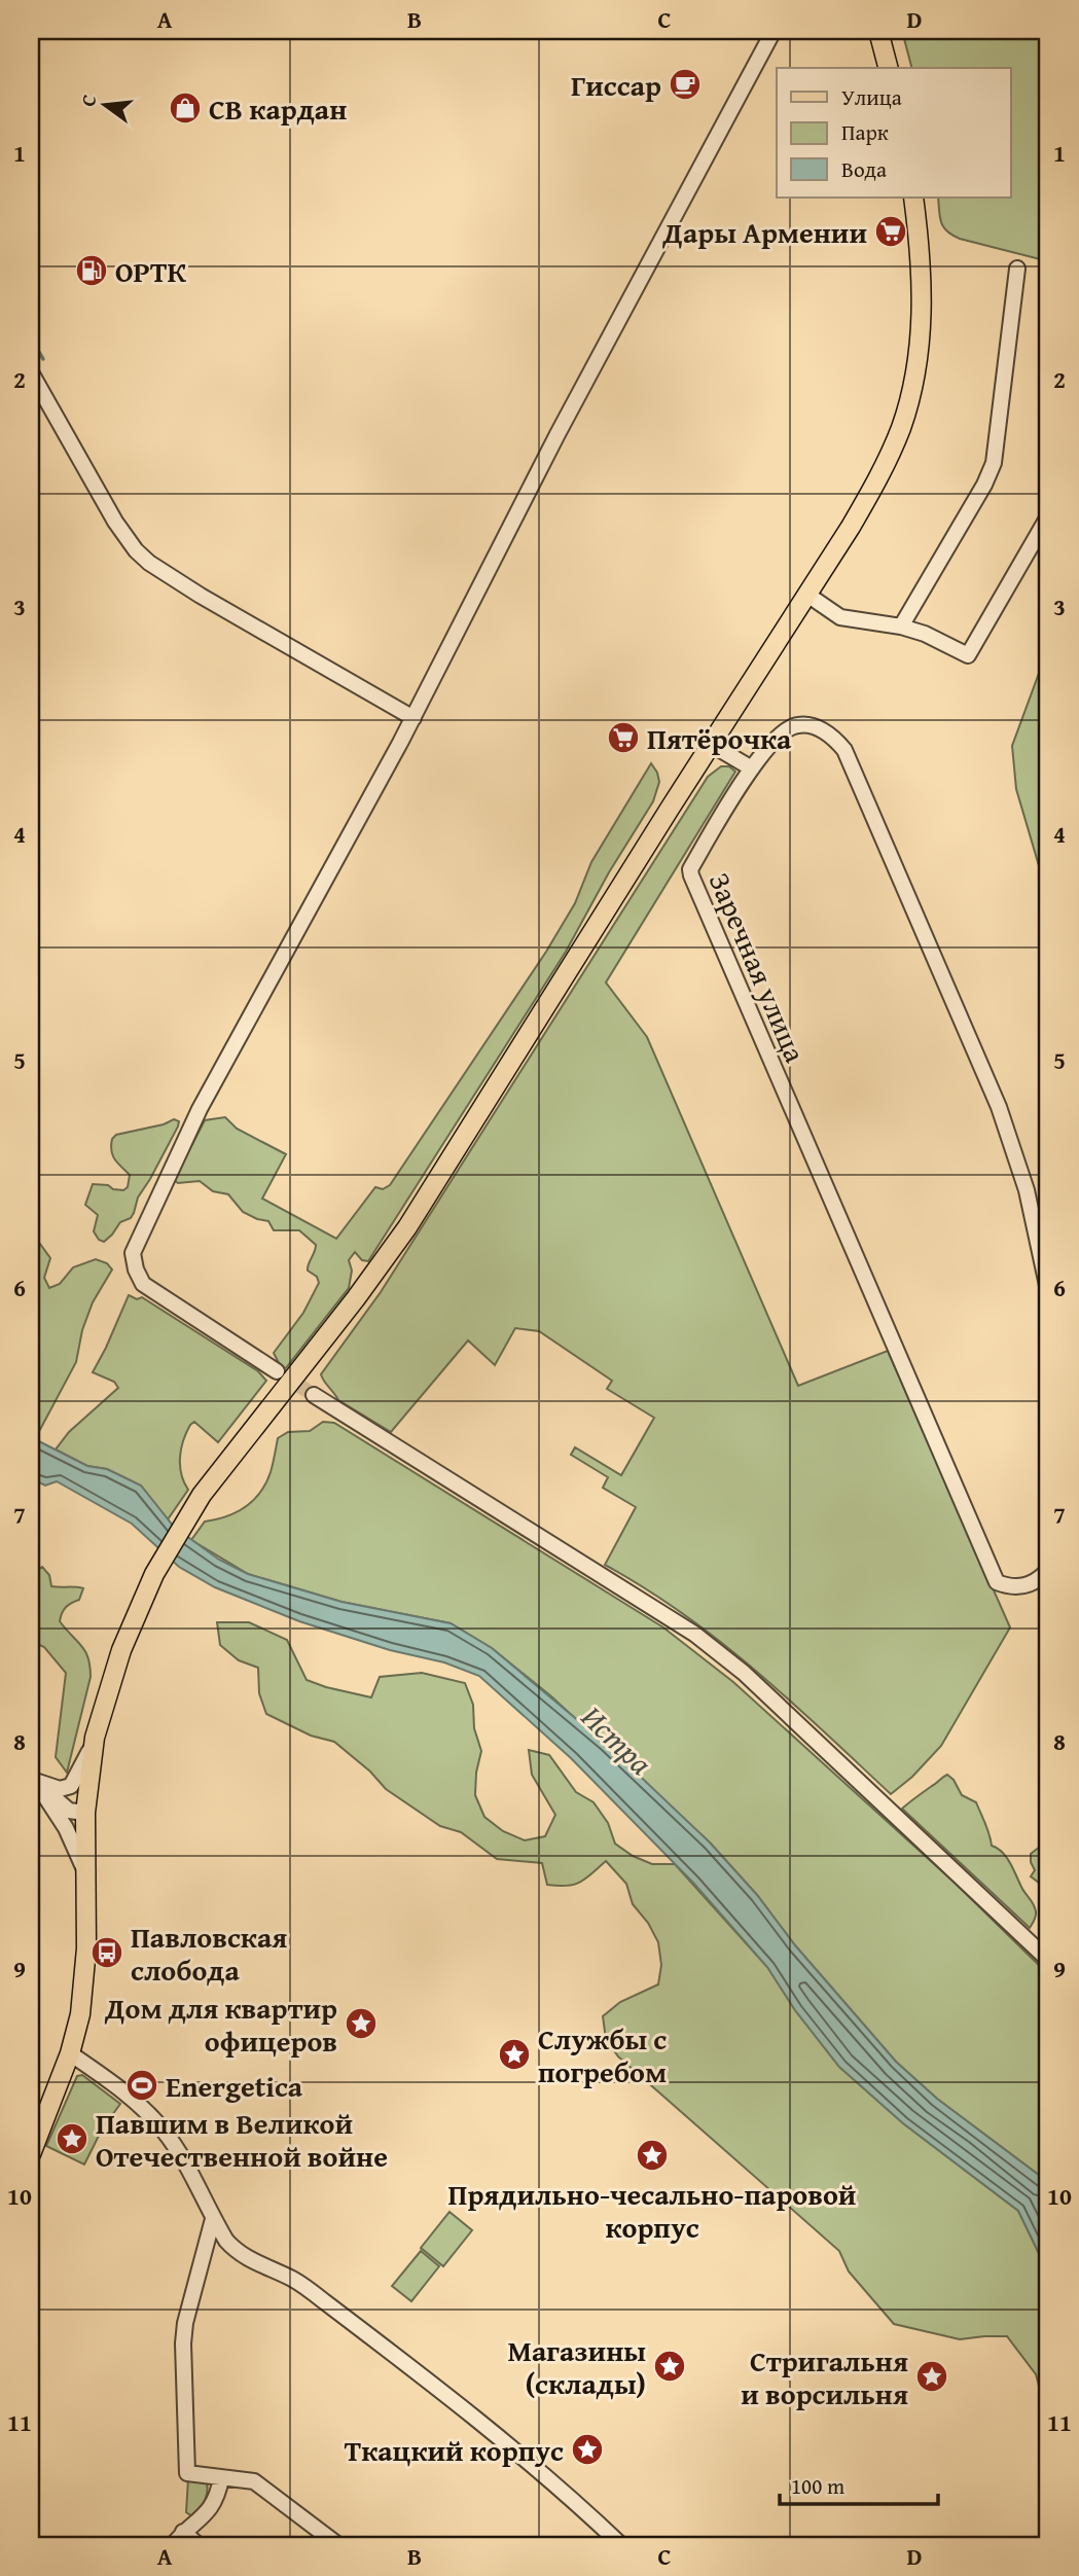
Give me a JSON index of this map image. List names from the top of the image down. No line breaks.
{"streets":{"street":["Заречная улица"]},"water":["Истра"],"places":{"cafe":["Гиссар"],"shop":["СВ кардан"],"supermarket":["Дары Армении","Пятёрочка"],"fuel station":["ОРТК"],"bus stop":["Павловская слобода"],"place":["Дом для квартир офицеров","Службы с погребом","Павшим в Великой Отечественной войне","Прядильно-чесально-паровой корпус","Магазины (склады)","Стригальня и ворсильня","Ткацкий корпус"],"sports":["Energetica"]},"legend":["Улица","Парк","Вода"],"scale_bar":"100 m","north":"left","grid":{"columns":["A","B","C","D"],"rows":["1","2","3","4","5","6","7","8","9","10","11"]}}
